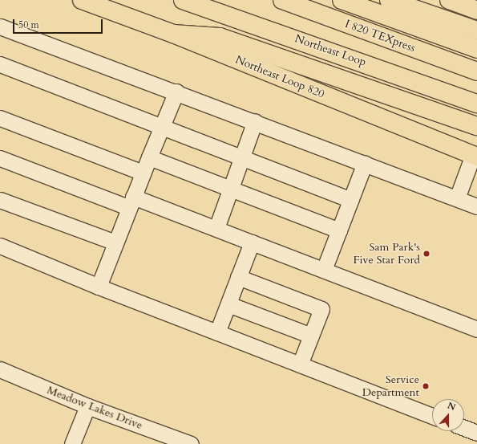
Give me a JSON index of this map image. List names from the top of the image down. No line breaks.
{"streets":{"main road":["I 820 TEXpress","Northeast Loop","Northeast Loop 820"],"street":["Meadow Lakes Drive"]},"places":["Sam Park's Five Star Ford","Service Department"],"scale_bar":"50 m","north":"top"}
